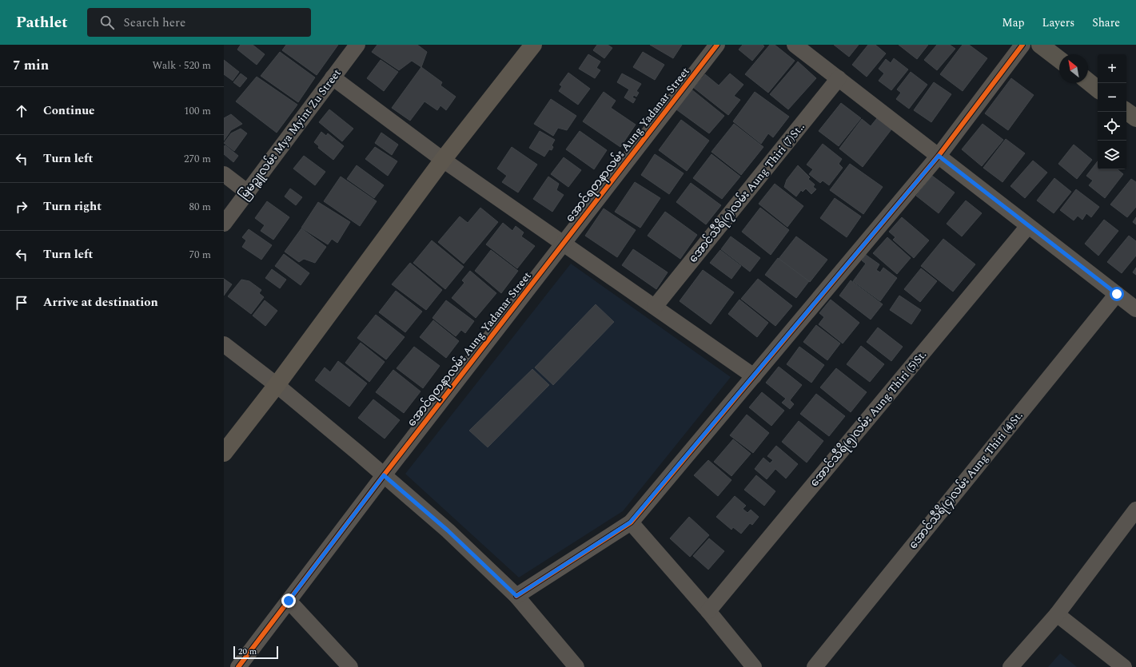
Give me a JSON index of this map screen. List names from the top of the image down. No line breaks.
{"streets":{"street":["မြမဉ္ဇူလမ်း Mya Myint Zu Street","အောင်ရတနာလမ်း Aung Yadanar Street","အောင်သီရိ(၇)လမ်း Aung Thiri (7)St..","အောင်သီရိ(၅)လမ်း Aung Thiri (5)St.","အောင်သီရိ(၄)လမ်း Aung Thiri (4)St."]},"scale_bar":"20 m","north":"top left","page":{"header":"Pathlet","search":"Search here","nav":["Map","Layers","Share"],"heading":["7 min","Walk · 520 m"],"map_buttons":["+","−"],"list":[["Continue","100 m"],["Turn left","270 m"],["Turn right","80 m"],["Turn left","70 m"],"Arrive at destination"],"scale":"20 m"}}
